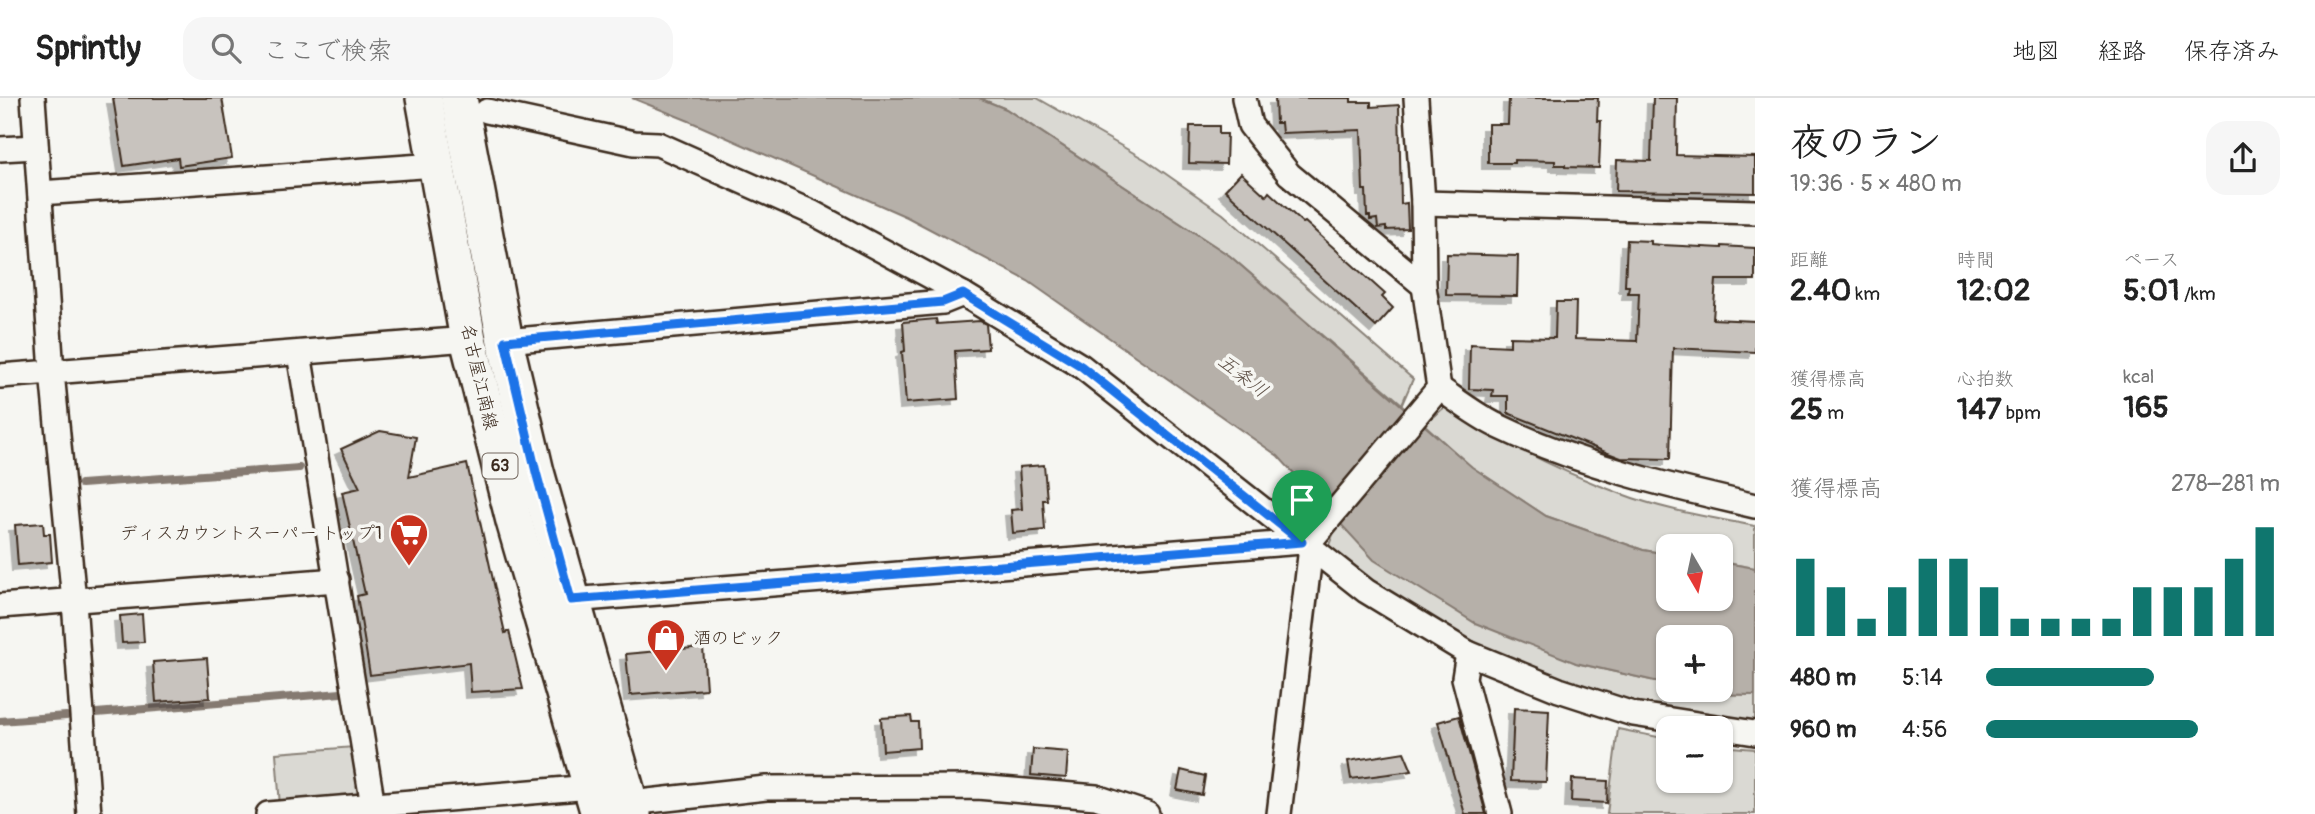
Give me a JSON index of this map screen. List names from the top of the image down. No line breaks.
{"streets":{"main road":["名古屋江南線","63"]},"water":["五条川"],"places":{"supermarket":["ディスカウントスーパー トップ1"],"shop":["酒のビック"]},"north":"bottom","page":{"header":"Sprintly","search":"ここで検索","nav":["地図","経路","保存済み"],"heading":["夜のラン","19:36 · 5 × 480 m"],"stats":[["距離","2.40 km"],["時間","12:02"],["ペース","5:01 /km"],["獲得標高","25 m"],["心拍数","147 bpm"],["kcal","165"]],"chart":["獲得標高","278–281 m"],"map_buttons":["+","−"],"list":[{"name":"480 m","note":"5:14"},{"name":"960 m","note":"4:56"}]}}
